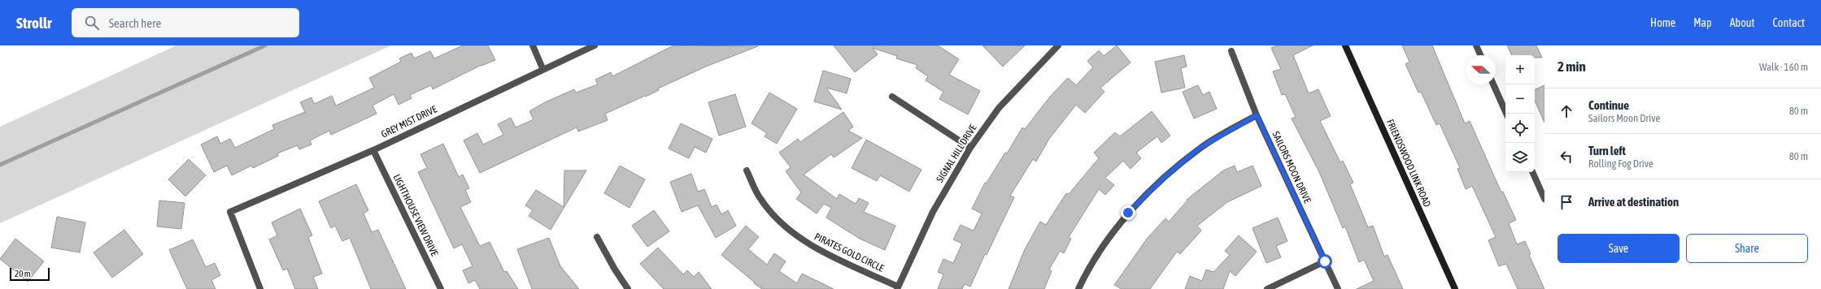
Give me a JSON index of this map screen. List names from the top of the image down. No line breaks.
{"streets":{"street":["GREY MIST DRIVE","SIGNAL HILL DRIVE","FRIENDSWOOD LINK ROAD","SAILORS MOON DRIVE","LIGHTHOUSE VIEW DRIVE","PIRATES GOLD CIRCLE"]},"crossings":[["GREY MIST DRIVE","LIGHTHOUSE VIEW DRIVE"],["SIGNAL HILL DRIVE","PIRATES GOLD CIRCLE"]],"scale_bar":"20 m","north":"left","page":{"header":"Strollr","search":"Search here","nav":["Home","Map","About","Contact"],"heading":["2 min","Walk · 160 m"],"map_buttons":["+","−"],"list":[["Continue","Sailors Moon Drive","80 m"],["Turn left","Rolling Fog Drive","80 m"],"Arrive at destination"],"buttons":["Save","Share"],"scale":"20 m"}}
